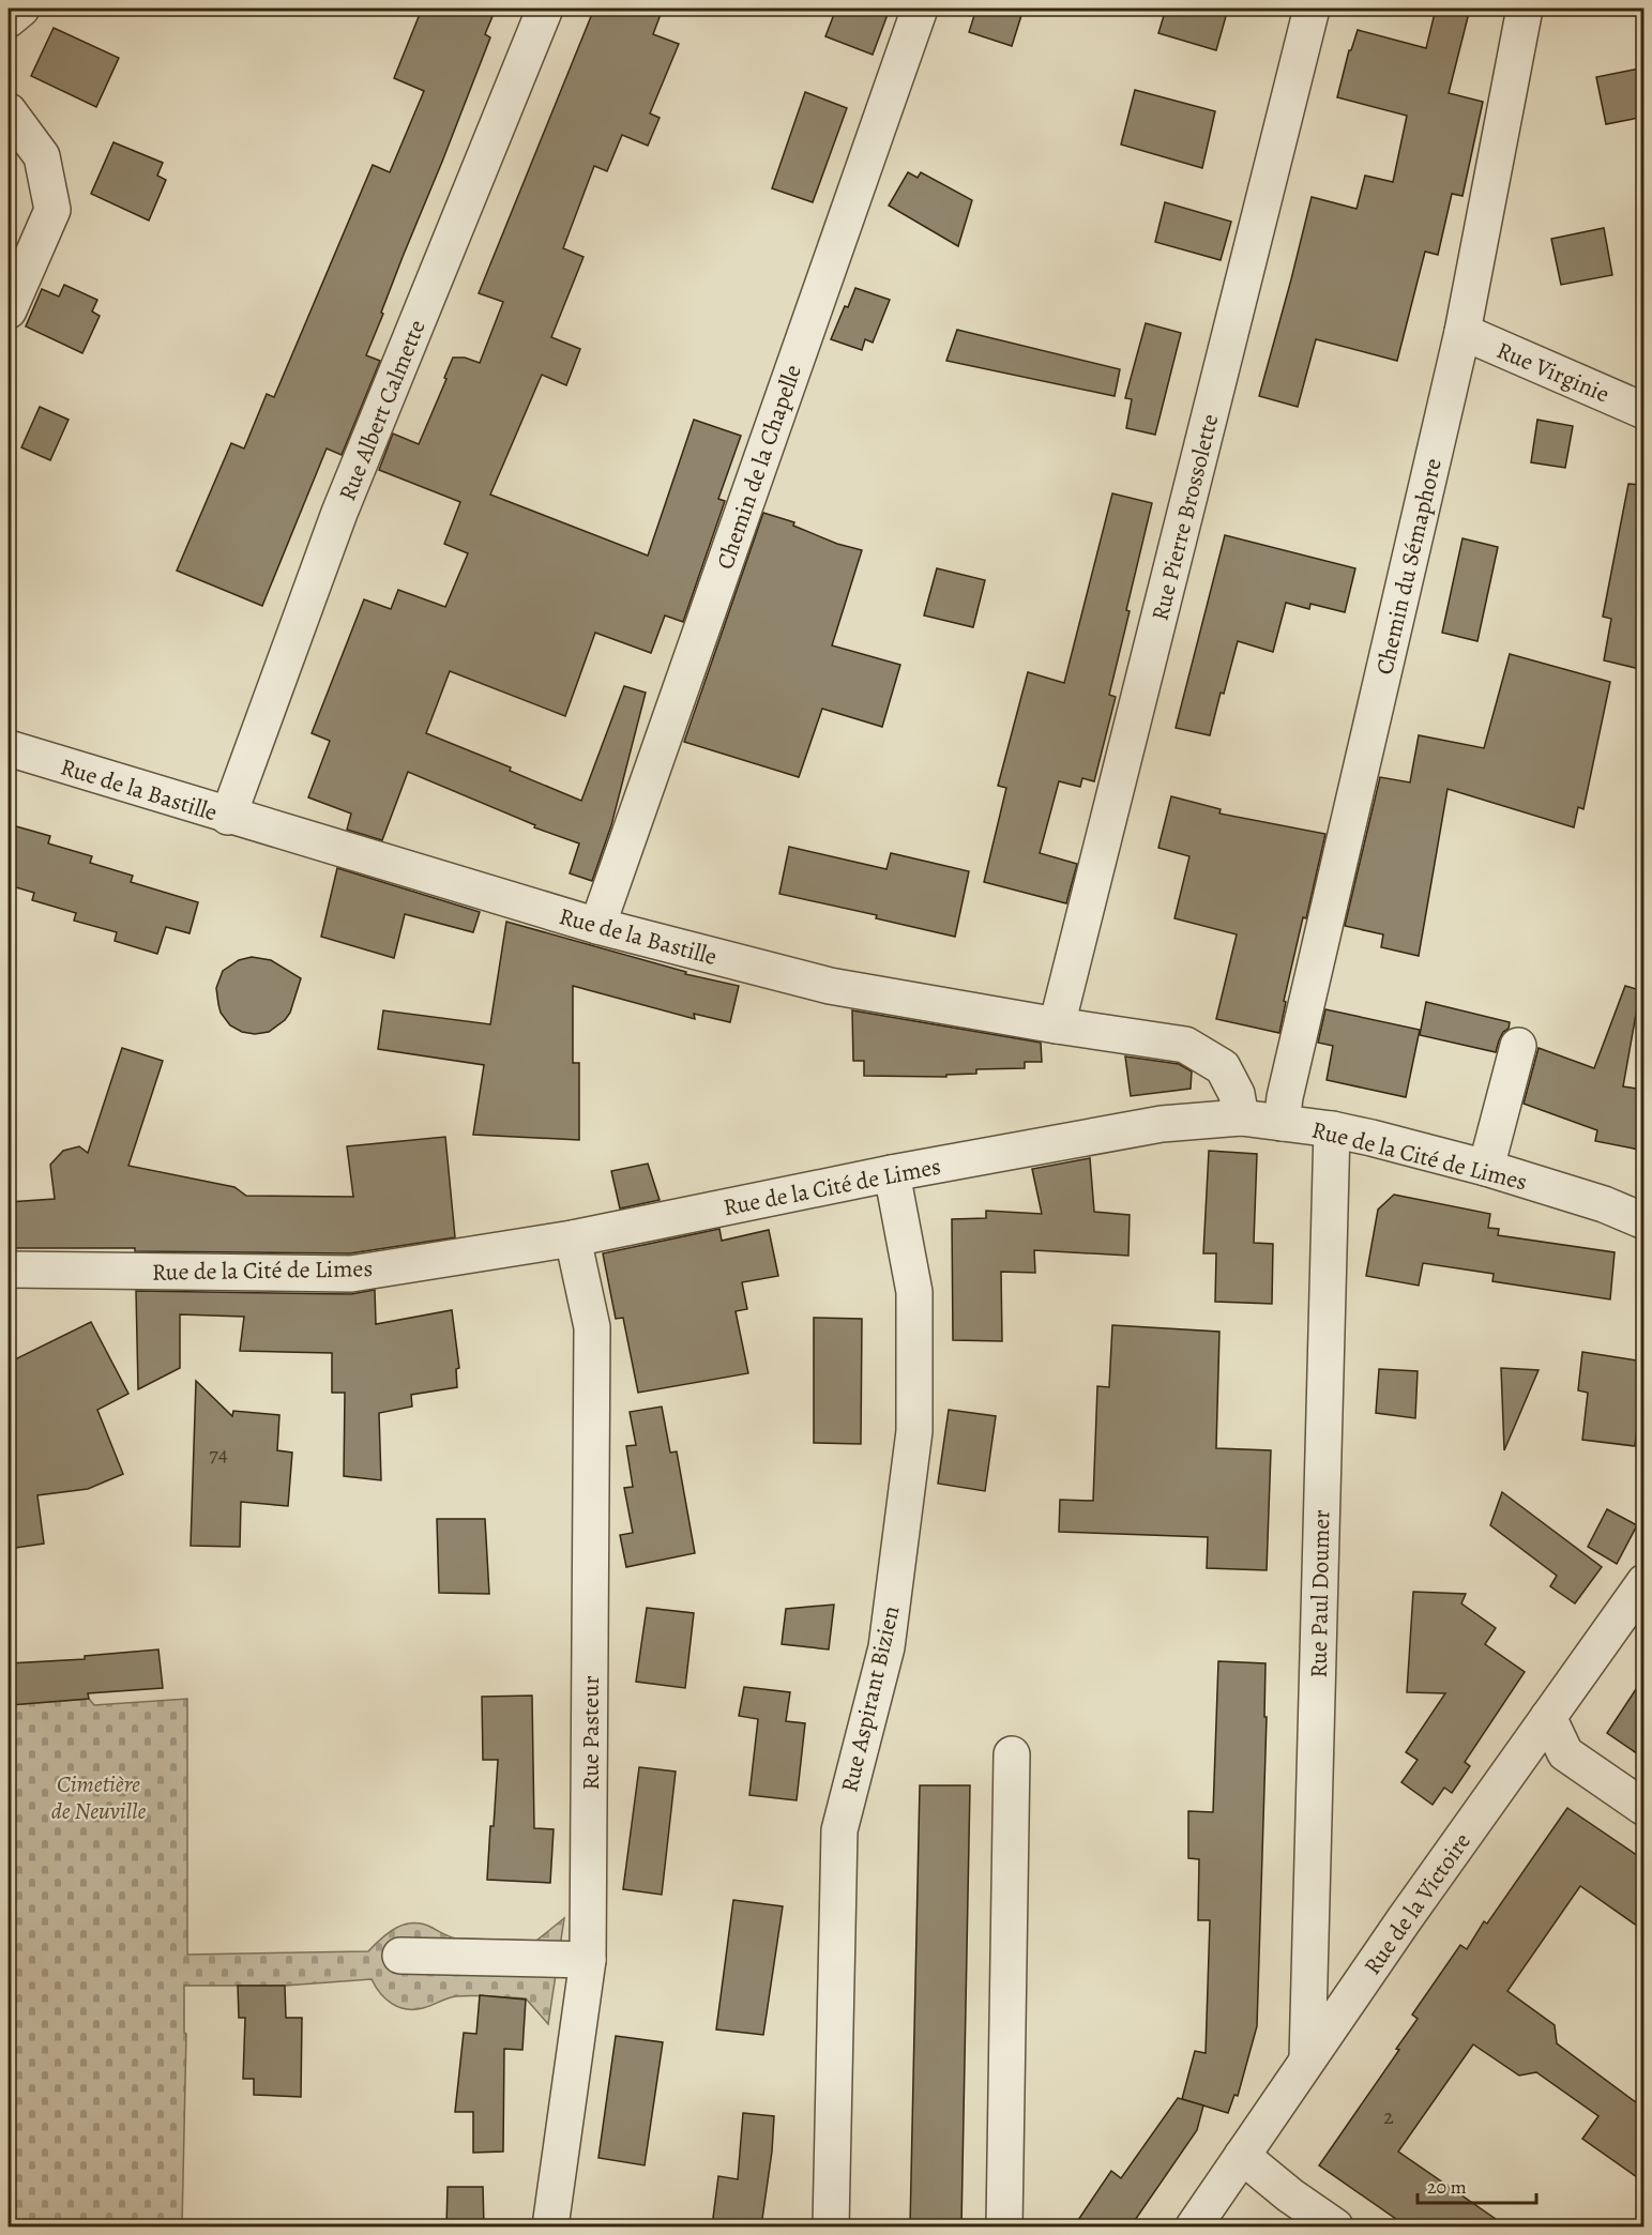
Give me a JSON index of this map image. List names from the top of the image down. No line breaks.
{"streets":{"street":["Rue Virginie","Rue Albert Calmette","Chemin de la Chapelle","Rue Pierre Brossolette","Chemin du Sémaphore","Rue de la Bastille","Rue de la Cité de Limes","Rue Paul Doumer","Rue Aspirant Bizien","Rue Pasteur","Rue de la Victoire"]},"crossings":[["Rue Virginie","Chemin du Sémaphore"],["Rue Albert Calmette","Rue de la Bastille"],["Chemin de la Chapelle","Rue de la Bastille"],["Rue Pierre Brossolette","Rue de la Bastille"],["Chemin du Sémaphore","Rue de la Cité de Limes"],["Rue de la Bastille","Rue de la Cité de Limes"],["Rue de la Cité de Limes","Rue Paul Doumer"],["Rue de la Cité de Limes","Rue Aspirant Bizien"],["Rue de la Cité de Limes","Rue Pasteur"],["Rue Paul Doumer","Rue de la Victoire"]],"parks":["Cimetière de Neuville"],"house_numbers":["74","2"],"scale_bar":"20 m"}
